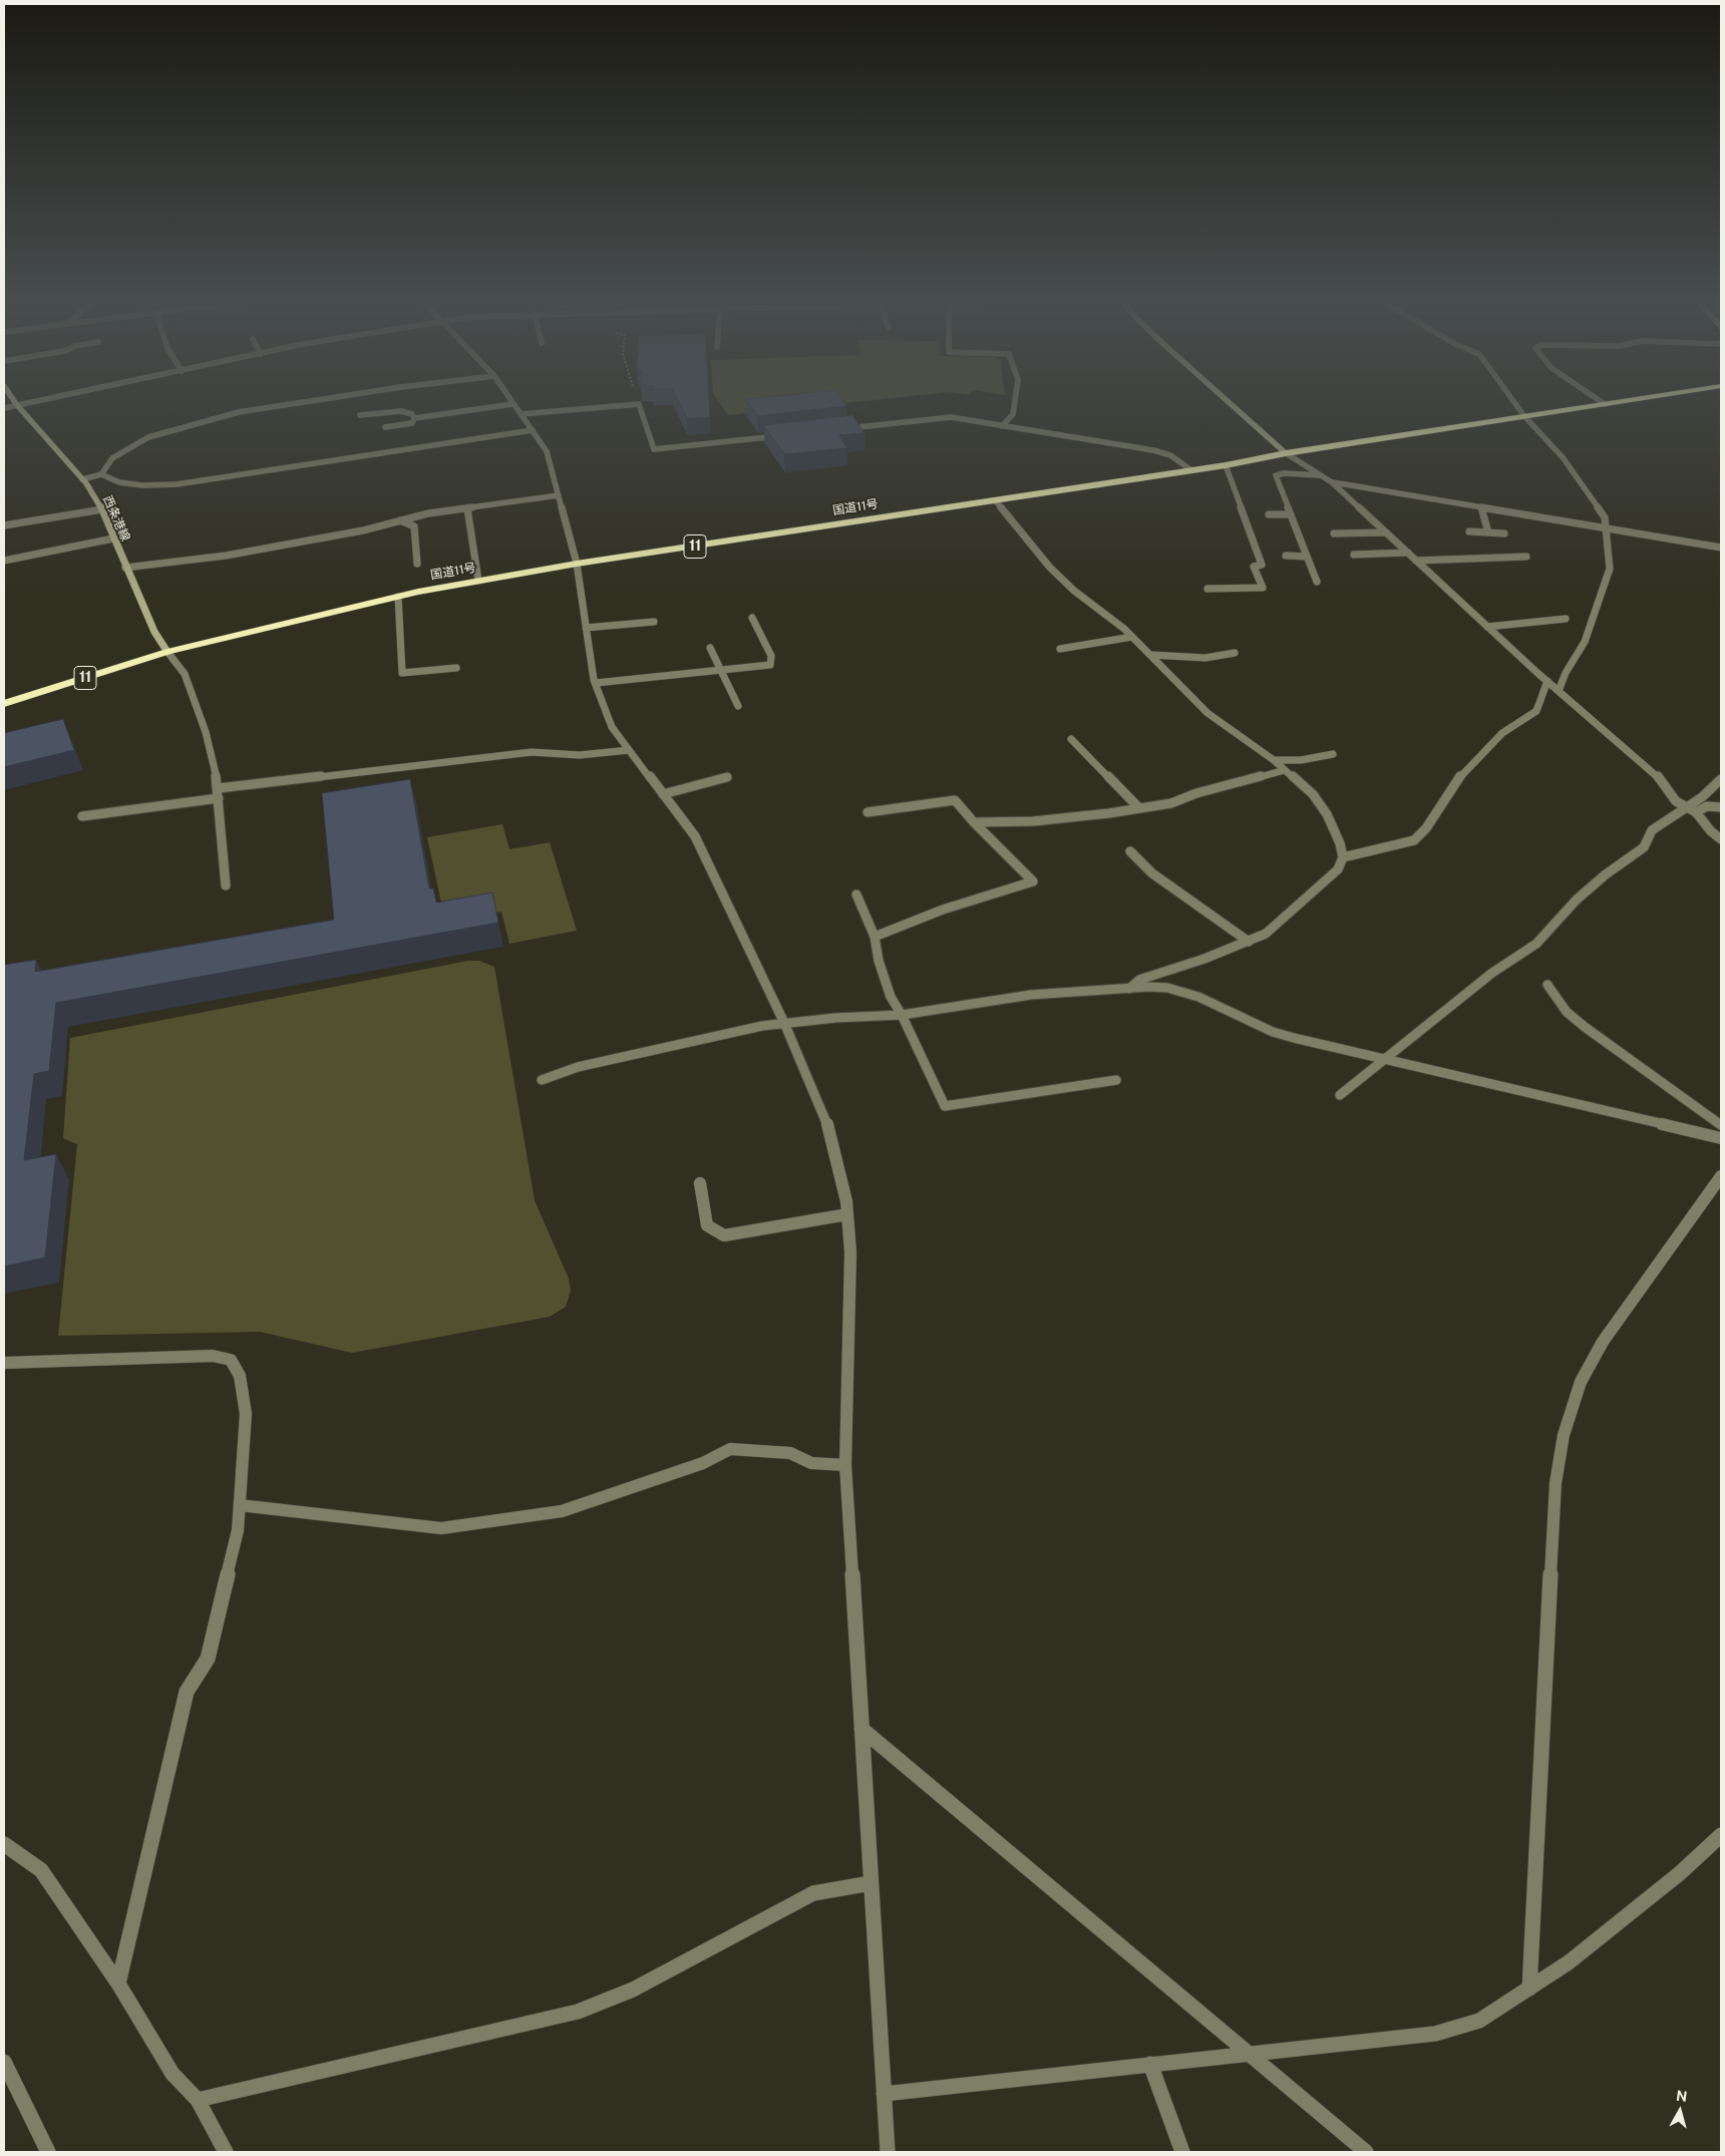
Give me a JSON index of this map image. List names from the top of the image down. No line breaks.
{"streets":{"highway":["国道11号","11"],"main road":["西条港線"]},"crossings":[["国道11号","西条港線"]],"north":"top"}
